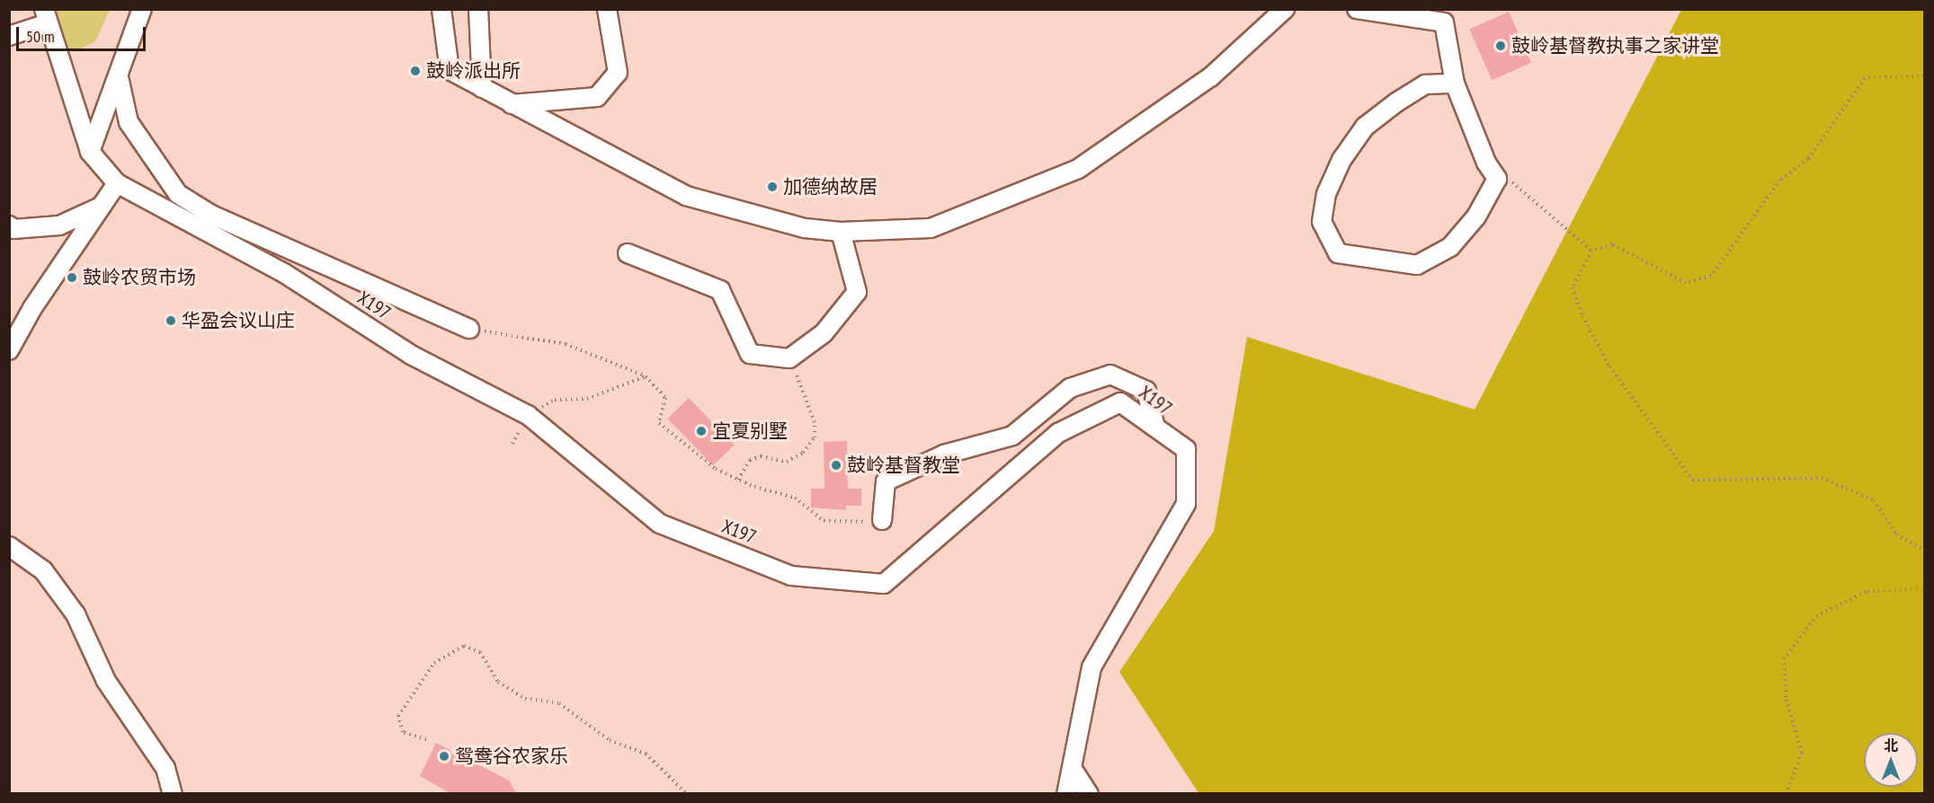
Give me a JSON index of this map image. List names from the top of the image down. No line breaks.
{"streets":{"street":["X197"]},"places":["鼓岭基督教执事之家讲堂","鼓岭派出所","加德纳故居","鼓岭农贸市场","华盈会议山庄","宜夏别墅","鼓岭基督教堂","鸳鸯谷农家乐"],"scale_bar":"50 m","north":"top"}
